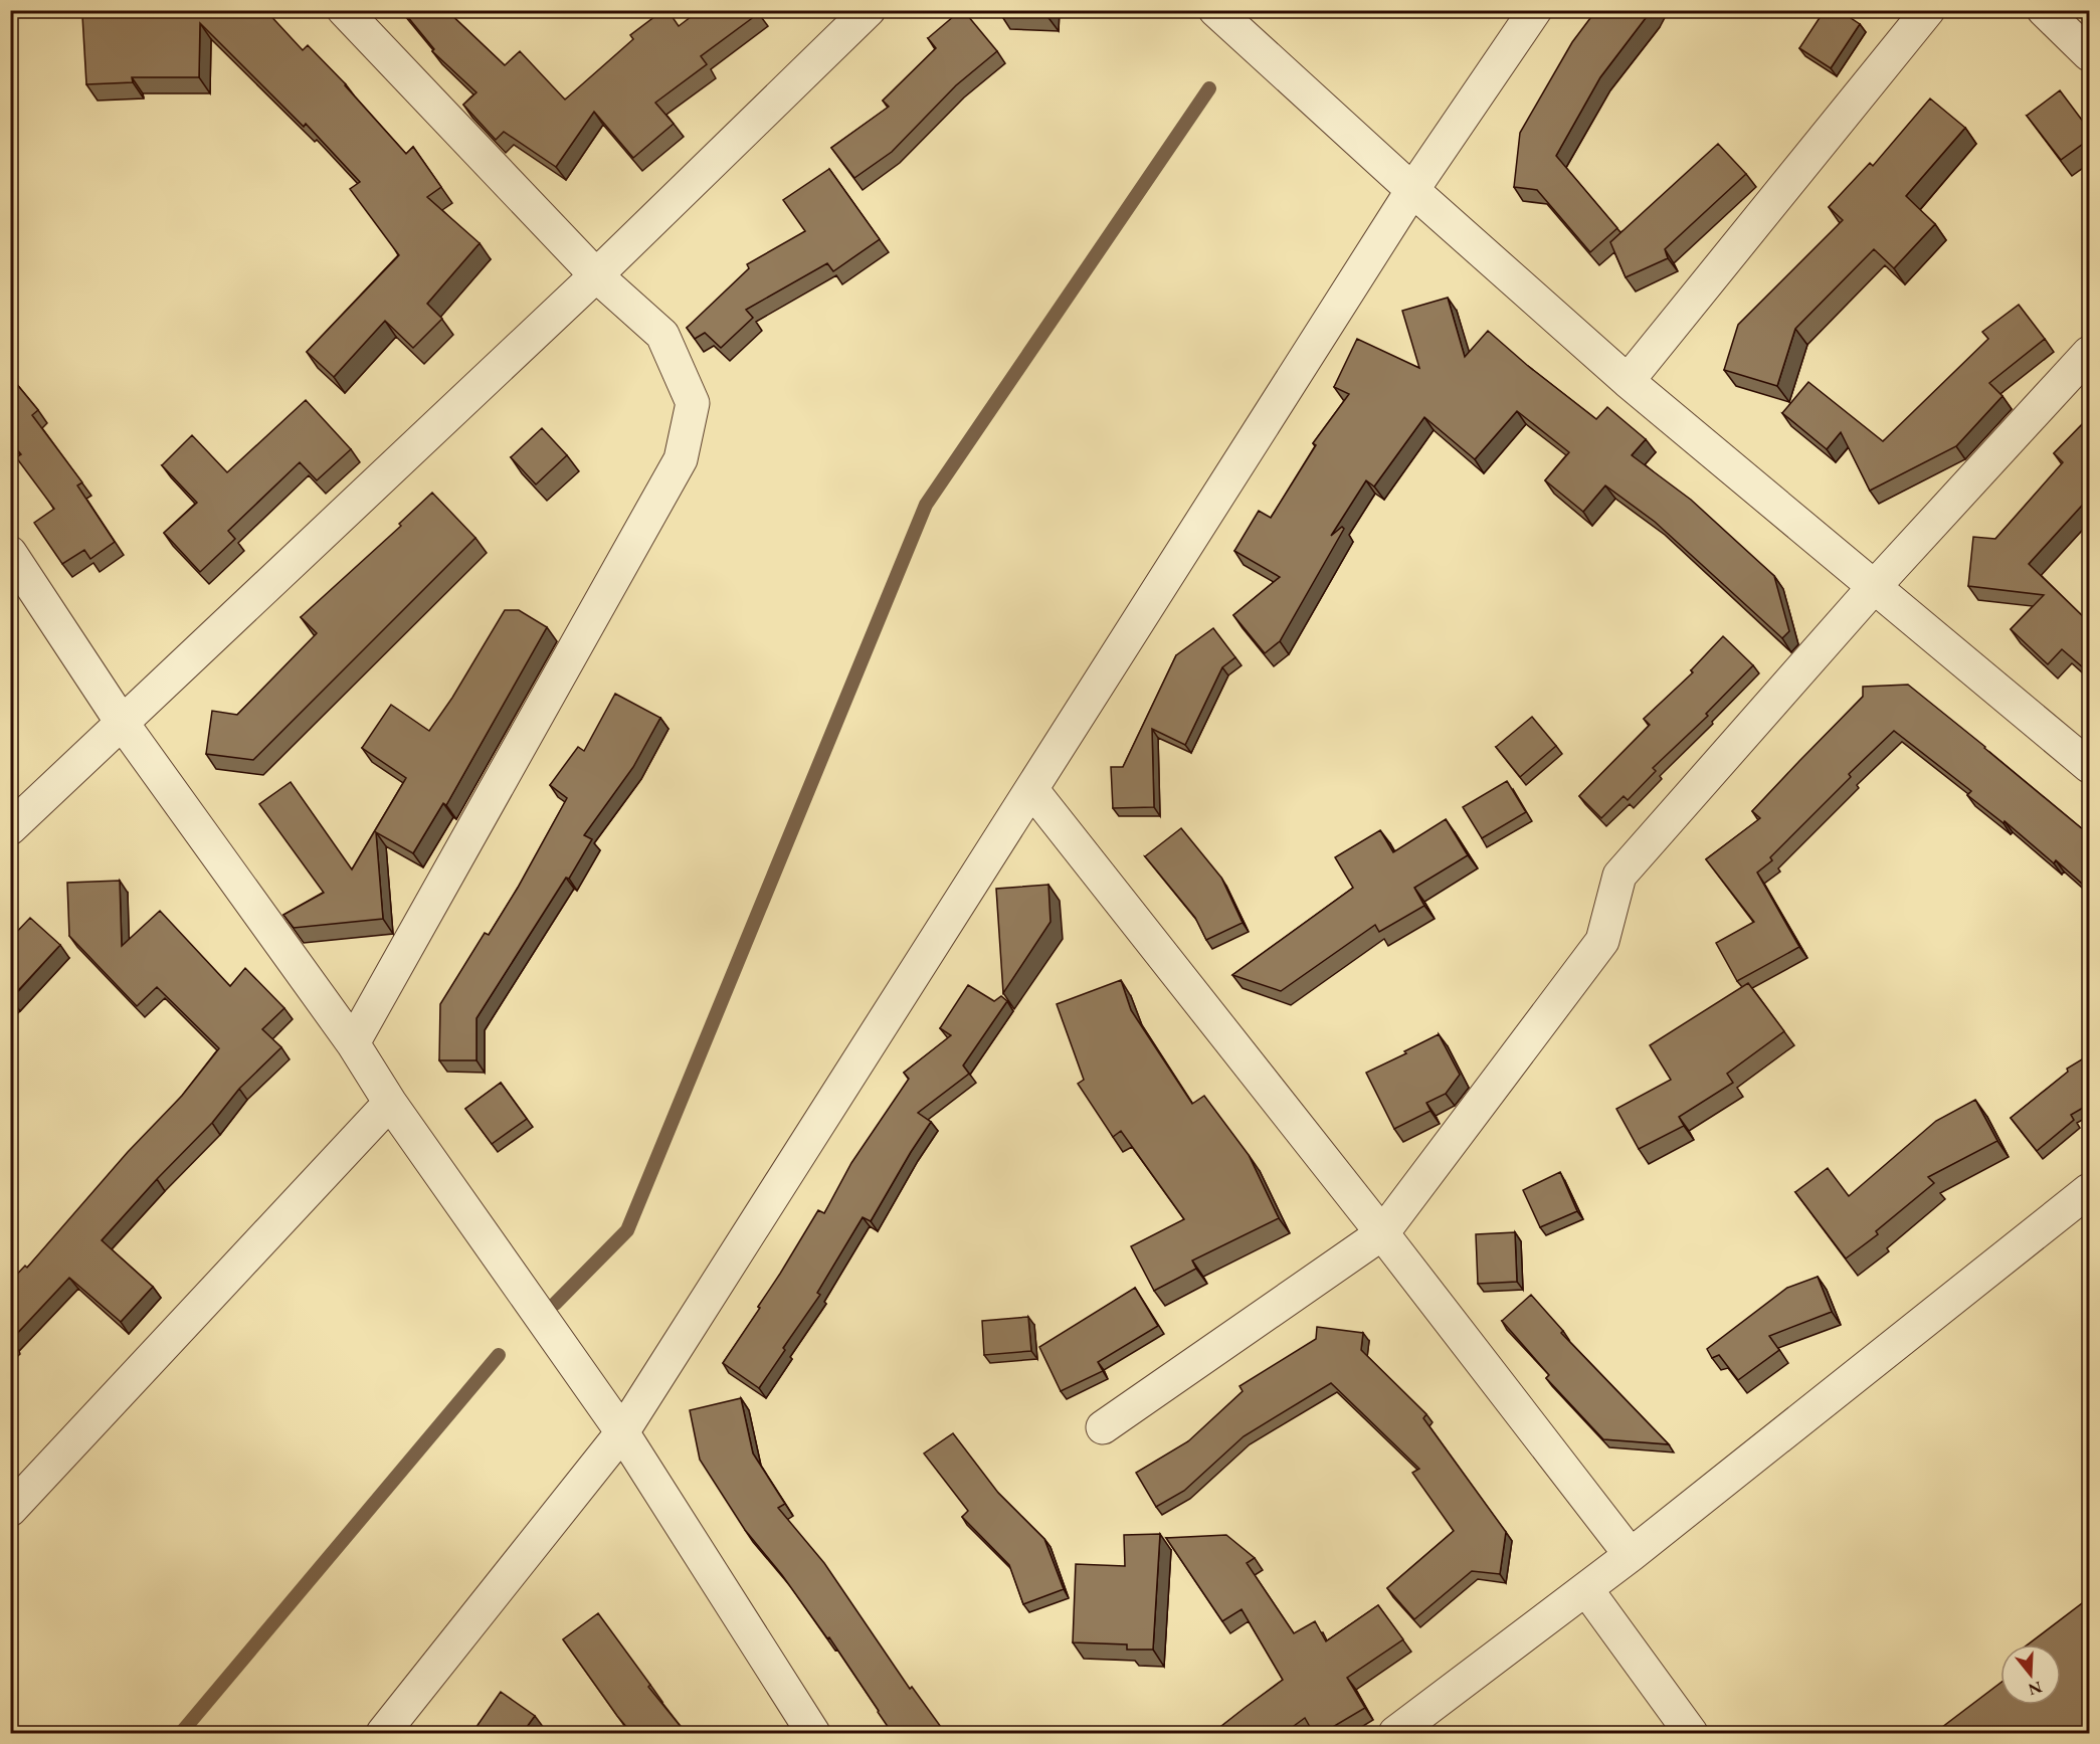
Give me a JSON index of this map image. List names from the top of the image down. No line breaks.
{"north":"bottom"}
